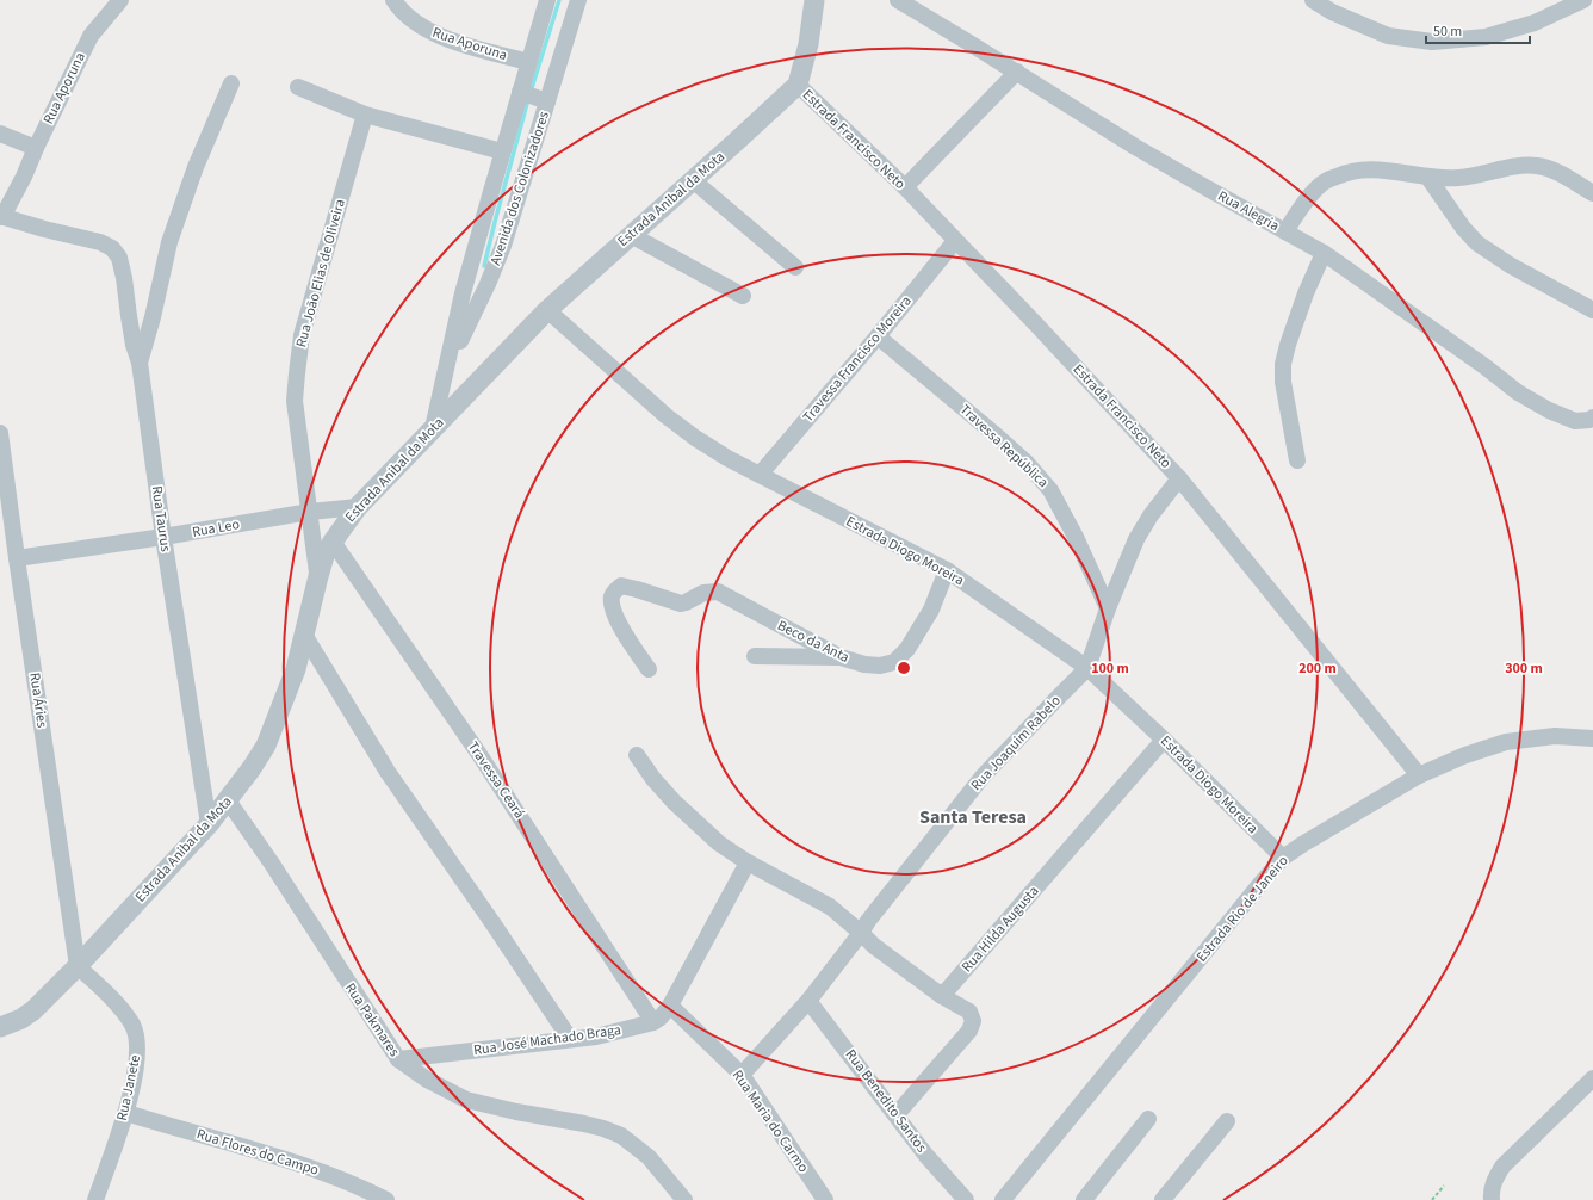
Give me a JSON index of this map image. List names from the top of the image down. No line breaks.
{"streets":{"street":["Rua Aporuna","Estrada Francisco Neto","Avenida dos Colonizadores","Estrada Anibal da Mota","Rua Alegria","Rua Joāo Elias de Oliveira","Travessa Francisco Moreira","Travessa República","Rua Taurus","Rua Leo","Estrada Diogo Moreira","Beco da Anta","Rua Áries","Rua Joaquim Rabelo","Travessa Ceará","Estrada Rio de Janeiro","Rua Hilda Augusta","Rua Pakmares","Rua José Machado Braga","Rua Janete","Rua Benedito Santos","Rua Maria do Carmo","Rua Flores do Campo"]},"crossings":[["Rua Aporuna","Avenida dos Colonizadores"],["Estrada Francisco Neto","Estrada Anibal da Mota"],["Estrada Francisco Neto","Travessa Francisco Moreira"],["Estrada Francisco Neto","Rua Joaquim Rabelo"],["Estrada Francisco Neto","Estrada Rio de Janeiro"],["Avenida dos Colonizadores","Estrada Anibal da Mota"],["Estrada Anibal da Mota","Rua Joāo Elias de Oliveira"],["Estrada Anibal da Mota","Rua Taurus"],["Estrada Anibal da Mota","Rua Leo"],["Estrada Anibal da Mota","Estrada Diogo Moreira"],["Estrada Anibal da Mota","Rua Áries"],["Estrada Anibal da Mota","Travessa Ceará"],["Estrada Anibal da Mota","Rua Pakmares"],["Estrada Anibal da Mota","Rua Janete"],["Rua Joāo Elias de Oliveira","Rua Leo"],["Travessa Francisco Moreira","Travessa República"],["Travessa Francisco Moreira","Estrada Diogo Moreira"],["Travessa República","Rua Joaquim Rabelo"],["Rua Taurus","Rua Leo"],["Rua Leo","Rua Áries"],["Estrada Diogo Moreira","Beco da Anta"],["Estrada Diogo Moreira","Rua Joaquim Rabelo"],["Estrada Diogo Moreira","Estrada Rio de Janeiro"],["Estrada Diogo Moreira","Rua Hilda Augusta"],["Rua Áries","Rua Janete"],["Rua Joaquim Rabelo","Rua Benedito Santos"],["Rua Joaquim Rabelo","Rua Maria do Carmo"],["Travessa Ceará","Rua José Machado Braga"],["Rua Pakmares","Rua José Machado Braga"],["Rua Janete","Rua Flores do Campo"]],"districts":["Santa Teresa"],"scale_bar":"50 m","rings":["100 m","200 m","300 m"]}
